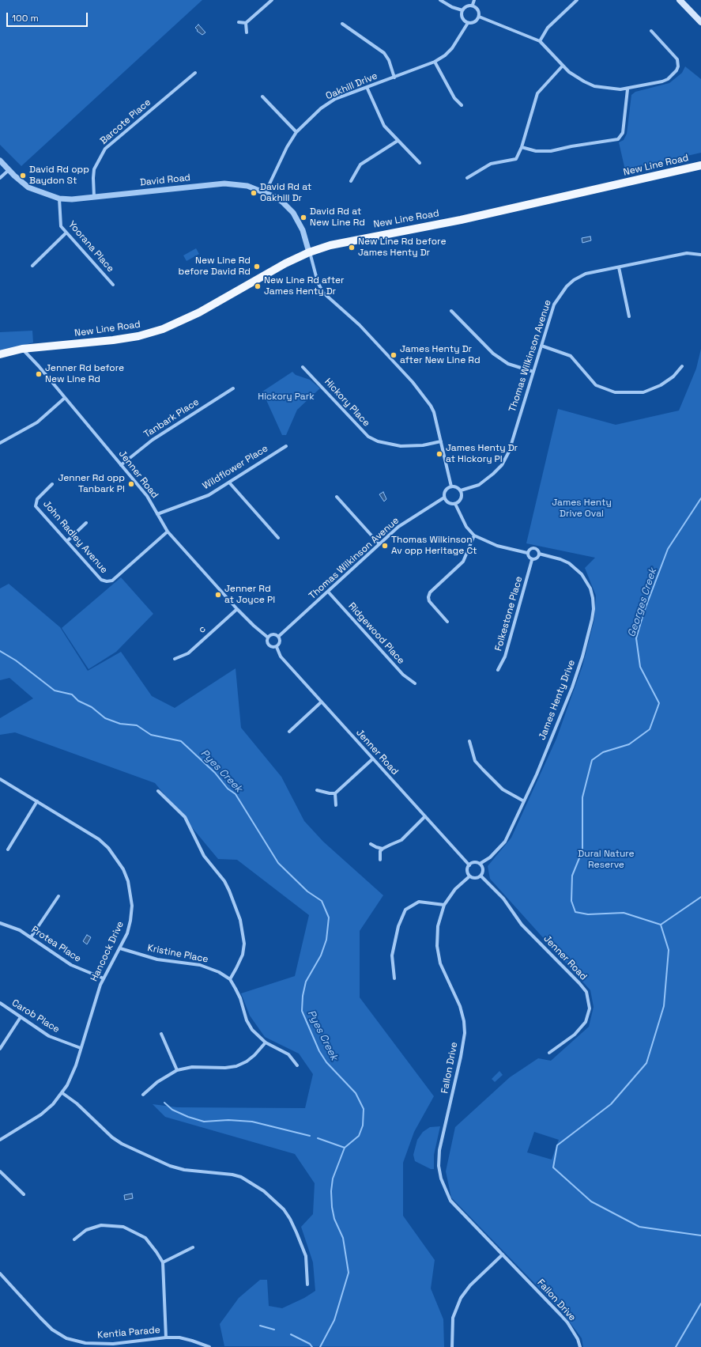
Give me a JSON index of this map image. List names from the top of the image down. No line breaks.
{"streets":{"main road":["New Line Road"],"street":["Oakhill Drive","Barcote Place","David Road","Yoorana Place","Thomas Wilkinson Avenue","Hickory Place","Tanbark Place","Wildflower Place","Jenner Road","John Radley Avenue","Folkestone Place","c","Ridgewood Place","James Henty Drive","Protea Place","Hancock Drive","Kristine Place","Carob Place","Fallon Drive","Kentia Parade"]},"crossings":[["Oakhill Drive","David Road"],["Barcote Place","David Road"],["New Line Road","David Road"],["New Line Road","Jenner Road"],["David Road","Yoorana Place"],["Thomas Wilkinson Avenue","Jenner Road"],["Thomas Wilkinson Avenue","Ridgewood Place"],["Tanbark Place","Jenner Road"],["Wildflower Place","Jenner Road"],["Jenner Road","John Radley Avenue"],["Jenner Road","c"],["Jenner Road","James Henty Drive"],["Jenner Road","Fallon Drive"],["Folkestone Place","James Henty Drive"],["James Henty Drive","Fallon Drive"],["Protea Place","Hancock Drive"],["Hancock Drive","Kristine Place"],["Hancock Drive","Carob Place"]],"water":["Georges Creek","Pyes Creek"],"parks":["Hickory Park","James Henty Drive Oval","Dural Nature Reserve"],"places":["David Rd opp Baydon St","David Rd at Oakhill Dr","David Rd at New Line Rd","New Line Rd before James Henty Dr","New Line Rd before David Rd","New Line Rd after James Henty Dr","James Henty Dr after New Line Rd","Jenner Rd before New Line Rd","James Henty Dr at Hickory Pl","Jenner Rd opp Tanbark Pl","Thomas Wilkinson Av opp Heritage Ct","Jenner Rd at Joyce Pl"],"scale_bar":"100 m"}
